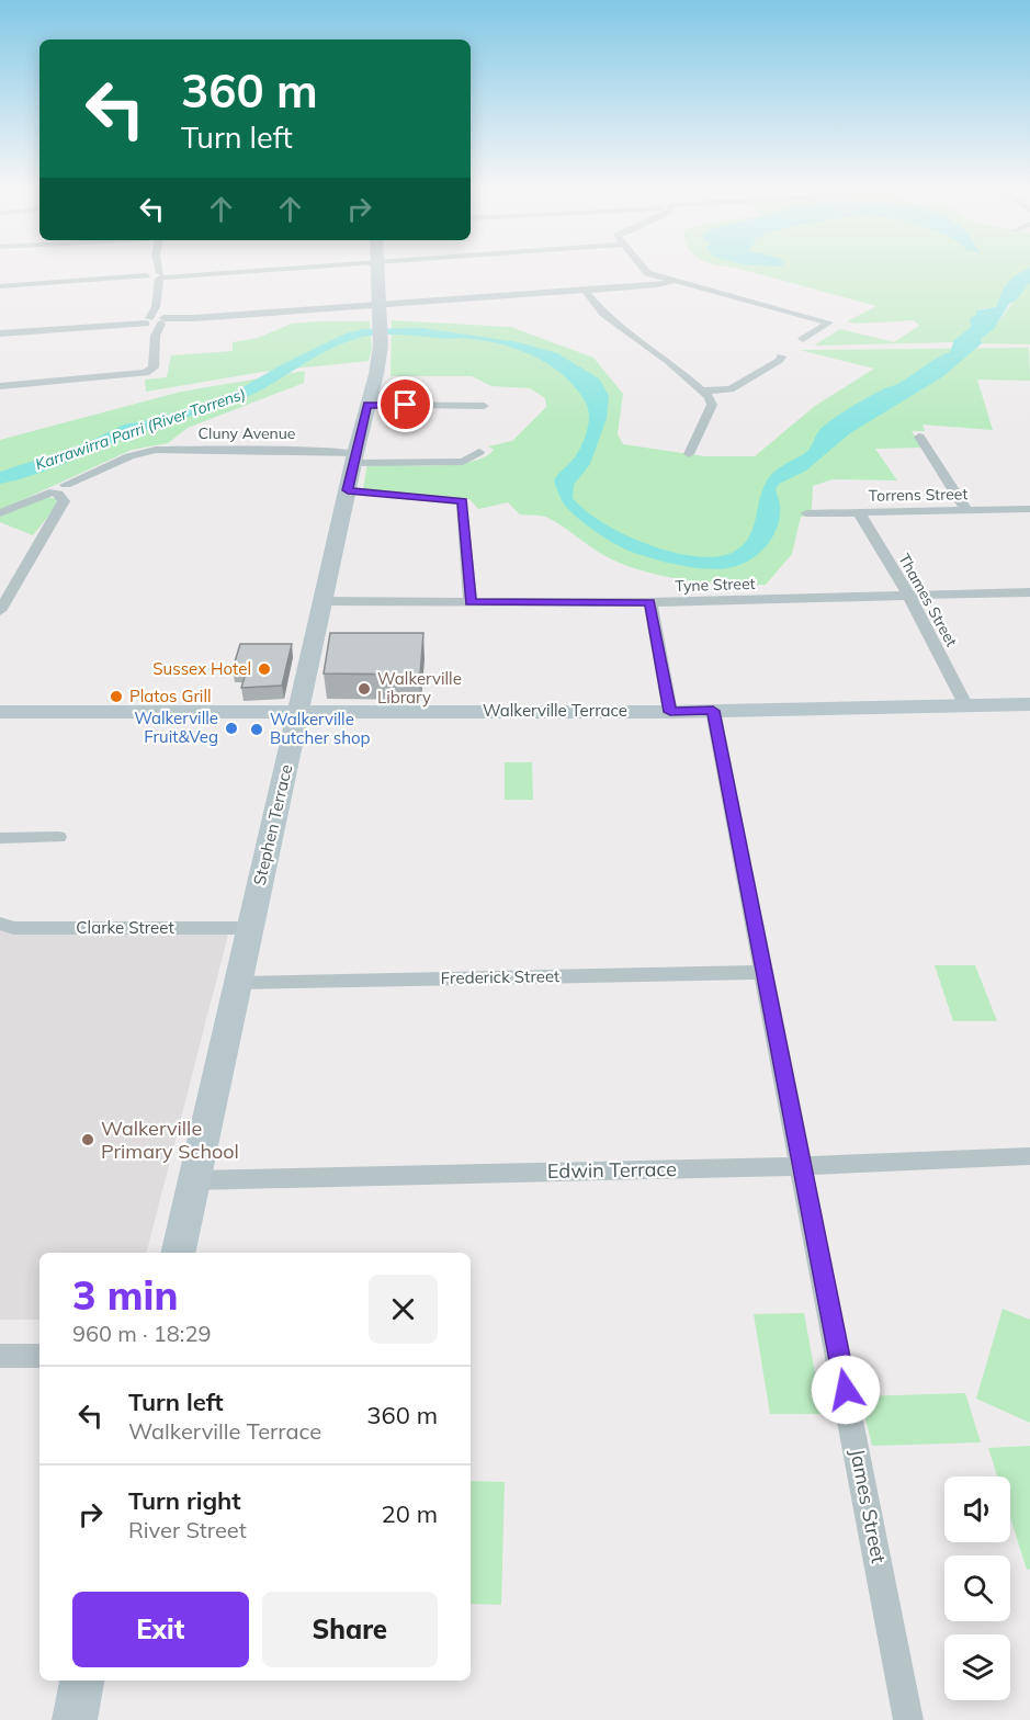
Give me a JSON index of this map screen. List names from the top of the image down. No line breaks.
{"streets":{"main road":["Walkerville Terrace","Stephen Terrace"],"street":["Cluny Avenue","Torrens Street","Tyne Street","Thames Street","Clarke Street","Frederick Street","Edwin Terrace","James Street"]},"crossings":[["Cluny Avenue","Stephen Terrace"],["Torrens Street","Thames Street"],["Tyne Street","Thames Street"],["Tyne Street","Stephen Terrace"],["Thames Street","Walkerville Terrace"],["Walkerville Terrace","Stephen Terrace"],["Walkerville Terrace","James Street"],["Stephen Terrace","Clarke Street"],["Stephen Terrace","Frederick Street"],["Stephen Terrace","Edwin Terrace"],["Frederick Street","James Street"],["Edwin Terrace","James Street"]],"water":["Karrawirra Parri (River Torrens)"],"places":["Sussex Hotel","Walkerville Library","Platos Grill","Walkerville Fruit&Veg","Walkerville Butcher shop","Walkerville Primary School"],"page":{"turn":["360 m","Turn left"],"heading":["3 min","960 m · 18:29"],"list":[{"name":"Turn left","note":"Walkerville Terrace","value":"360 m"},{"name":"Turn right","note":"River Street","value":"20 m"}],"buttons":["Exit","Share"]}}
